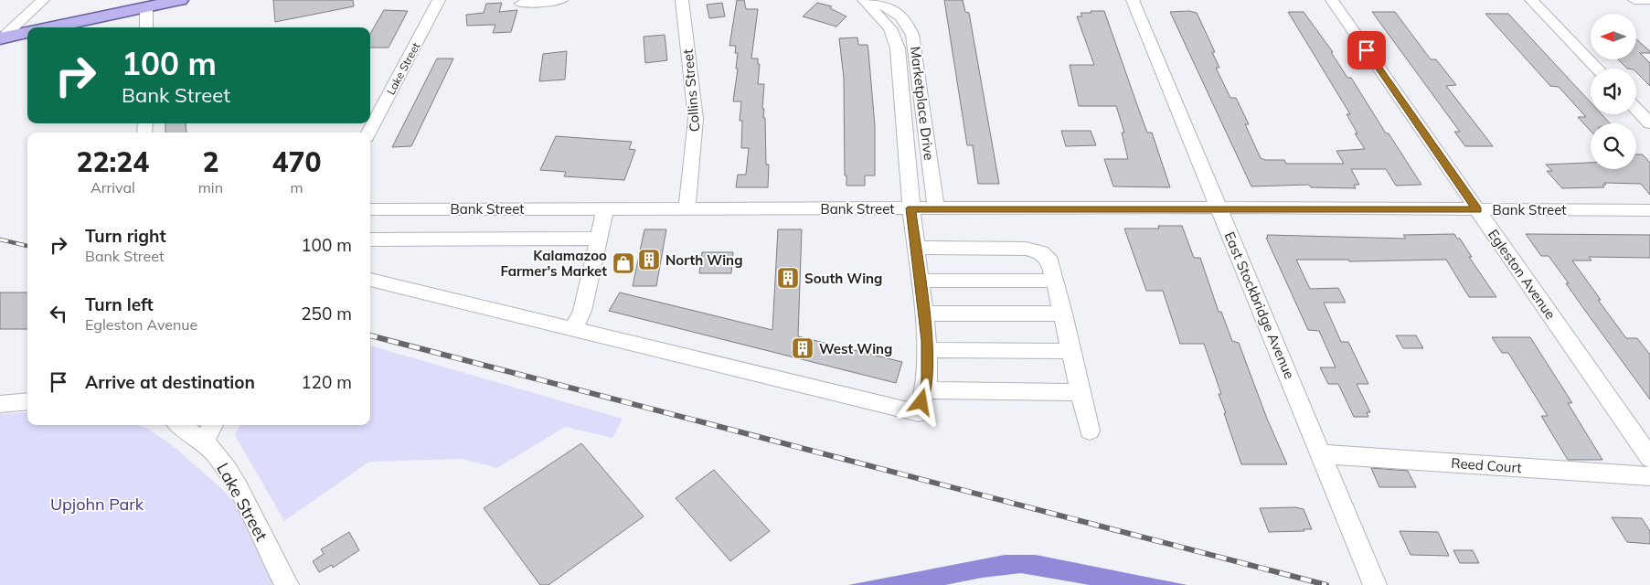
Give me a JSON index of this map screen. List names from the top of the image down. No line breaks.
{"streets":{"street":["Lake Street","Collins Street","Marketplace Drive","Bank Street","Egleston Avenue","East Stockbridge Avenue","Reed Court"]},"crossings":[["Collins Street","Bank Street"],["Marketplace Drive","Bank Street"],["Bank Street","Egleston Avenue"],["Bank Street","East Stockbridge Avenue"],["East Stockbridge Avenue","Reed Court"]],"parks":["Upjohn Park"],"places":{"building":["North Wing","South Wing","West Wing"],"shop":["Kalamazoo Farmer's Market"]},"north":"left","page":{"turn":["100 m","Bank Street"],"eta":["22:24","Arrival","2","min","470","m"],"list":[{"name":"Turn right","note":"Bank Street","value":"100 m"},{"name":"Turn left","note":"Egleston Avenue","value":"250 m"},{"name":"Arrive at destination","value":"120 m"}]}}
